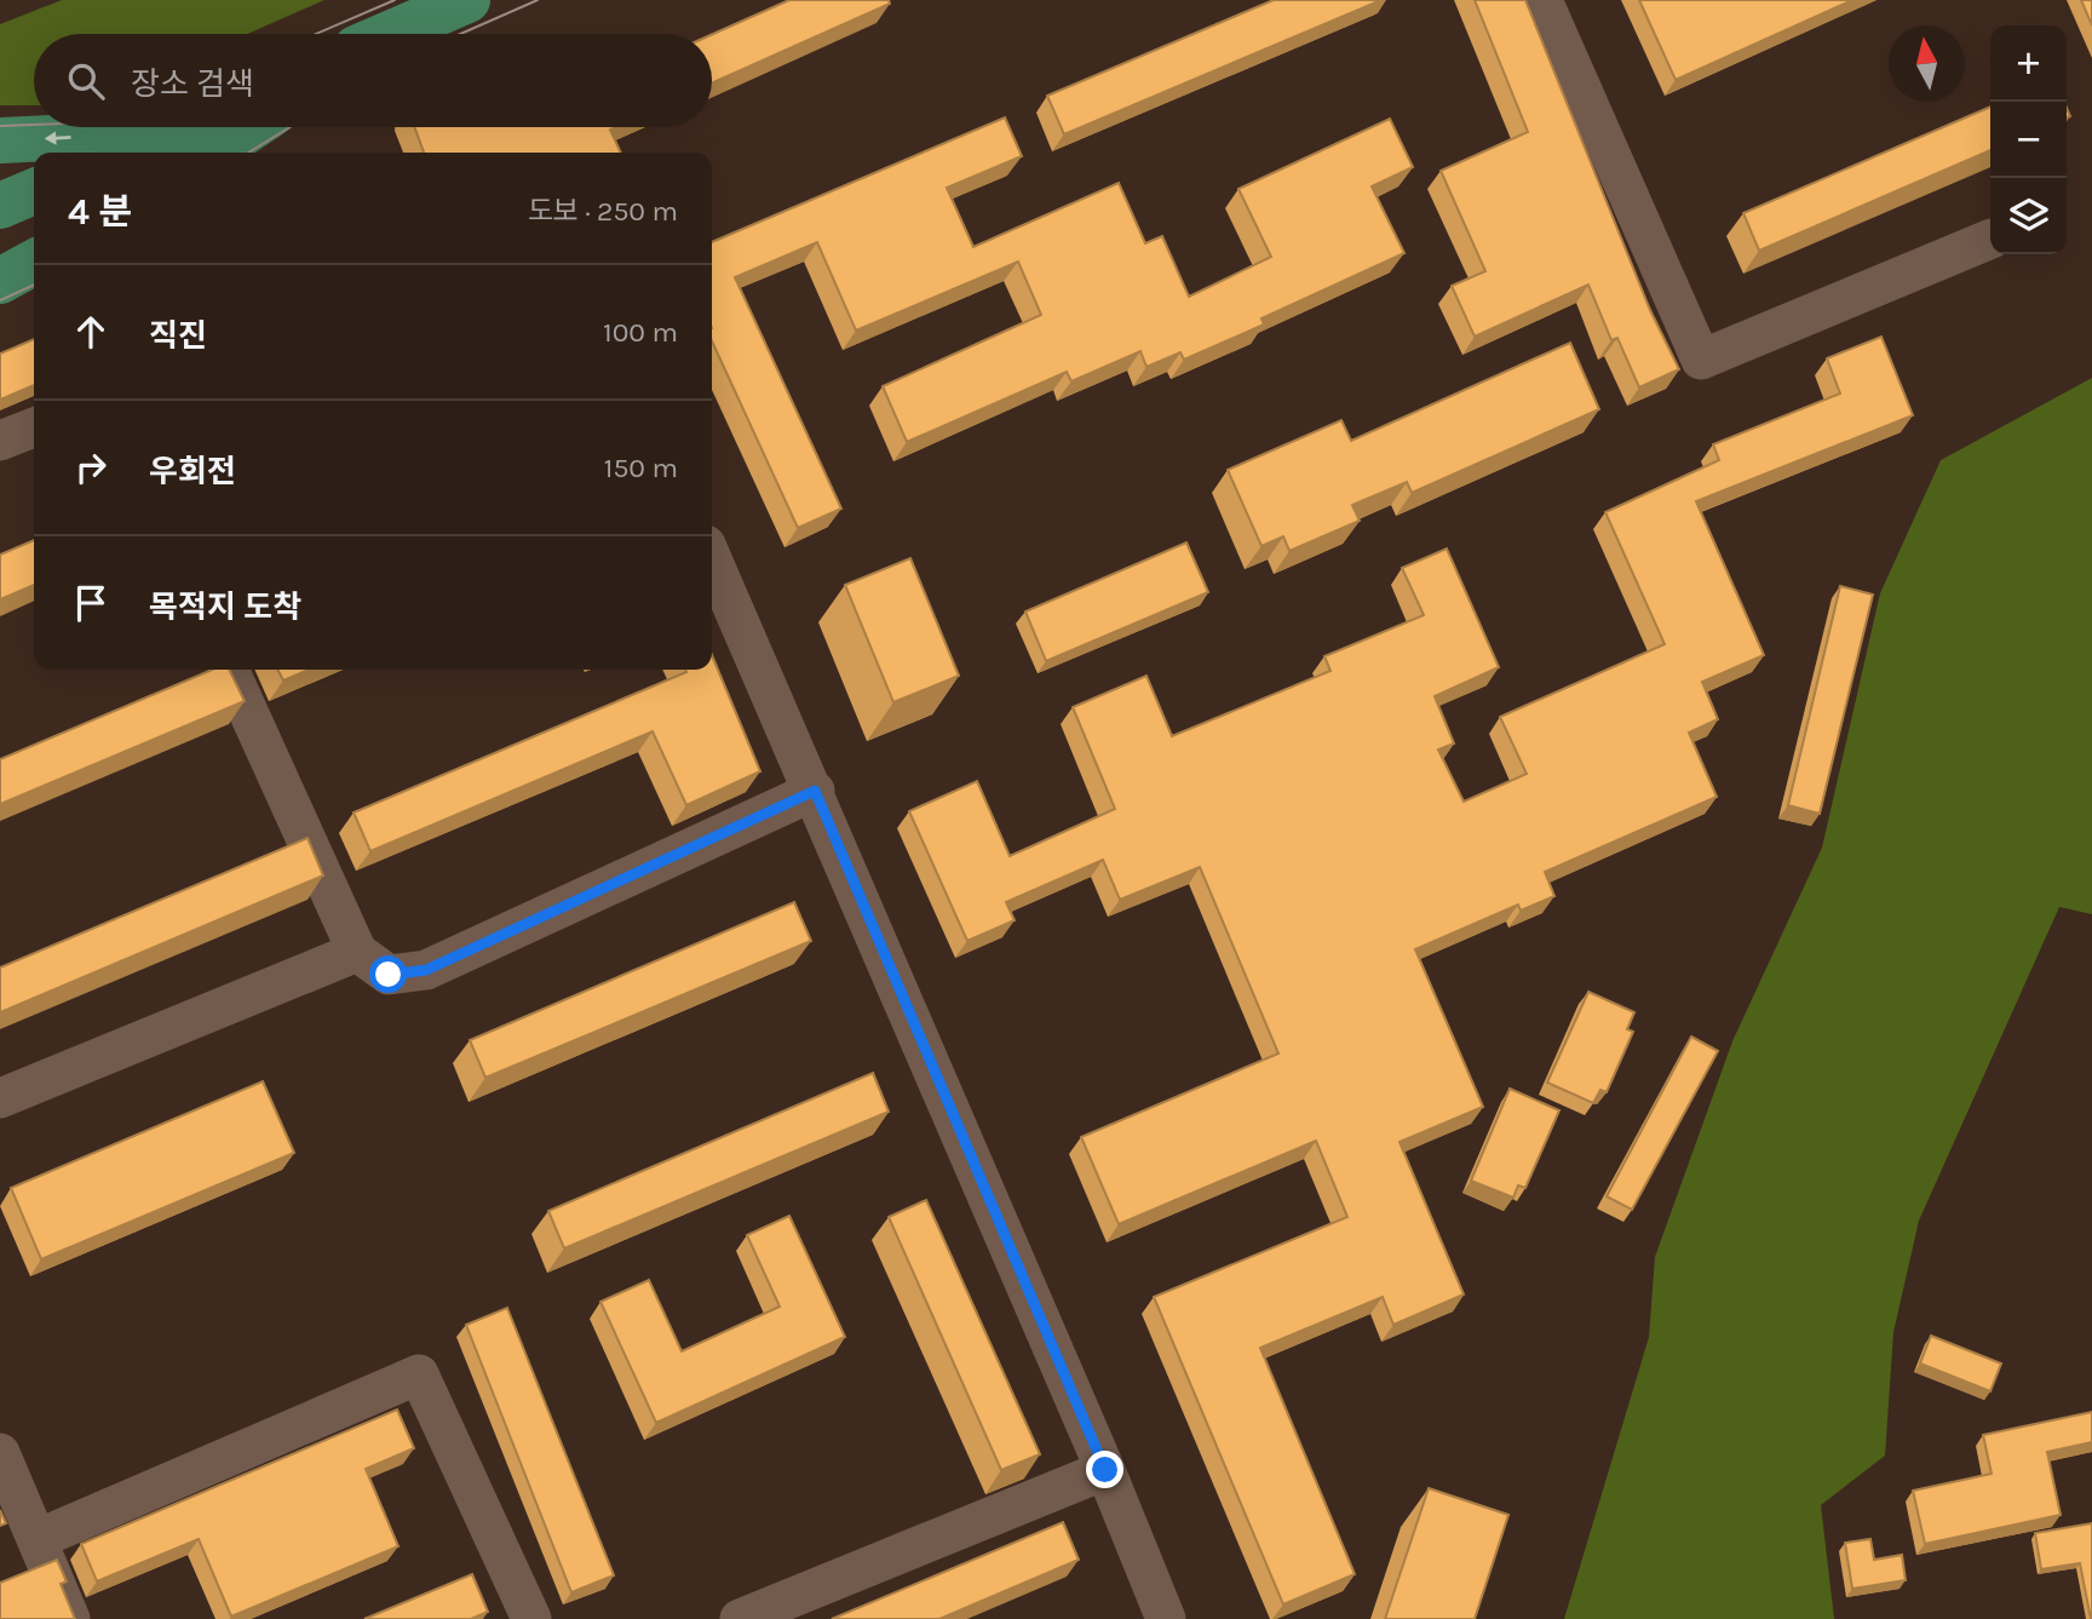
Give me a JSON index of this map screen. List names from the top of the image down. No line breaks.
{"north":"top","page":{"map_buttons":["+","−"],"search":"장소 검색","heading":["4 분","도보 · 250 m"],"list":[["직진","100 m"],["우회전","150 m"],"목적지 도착"]}}
